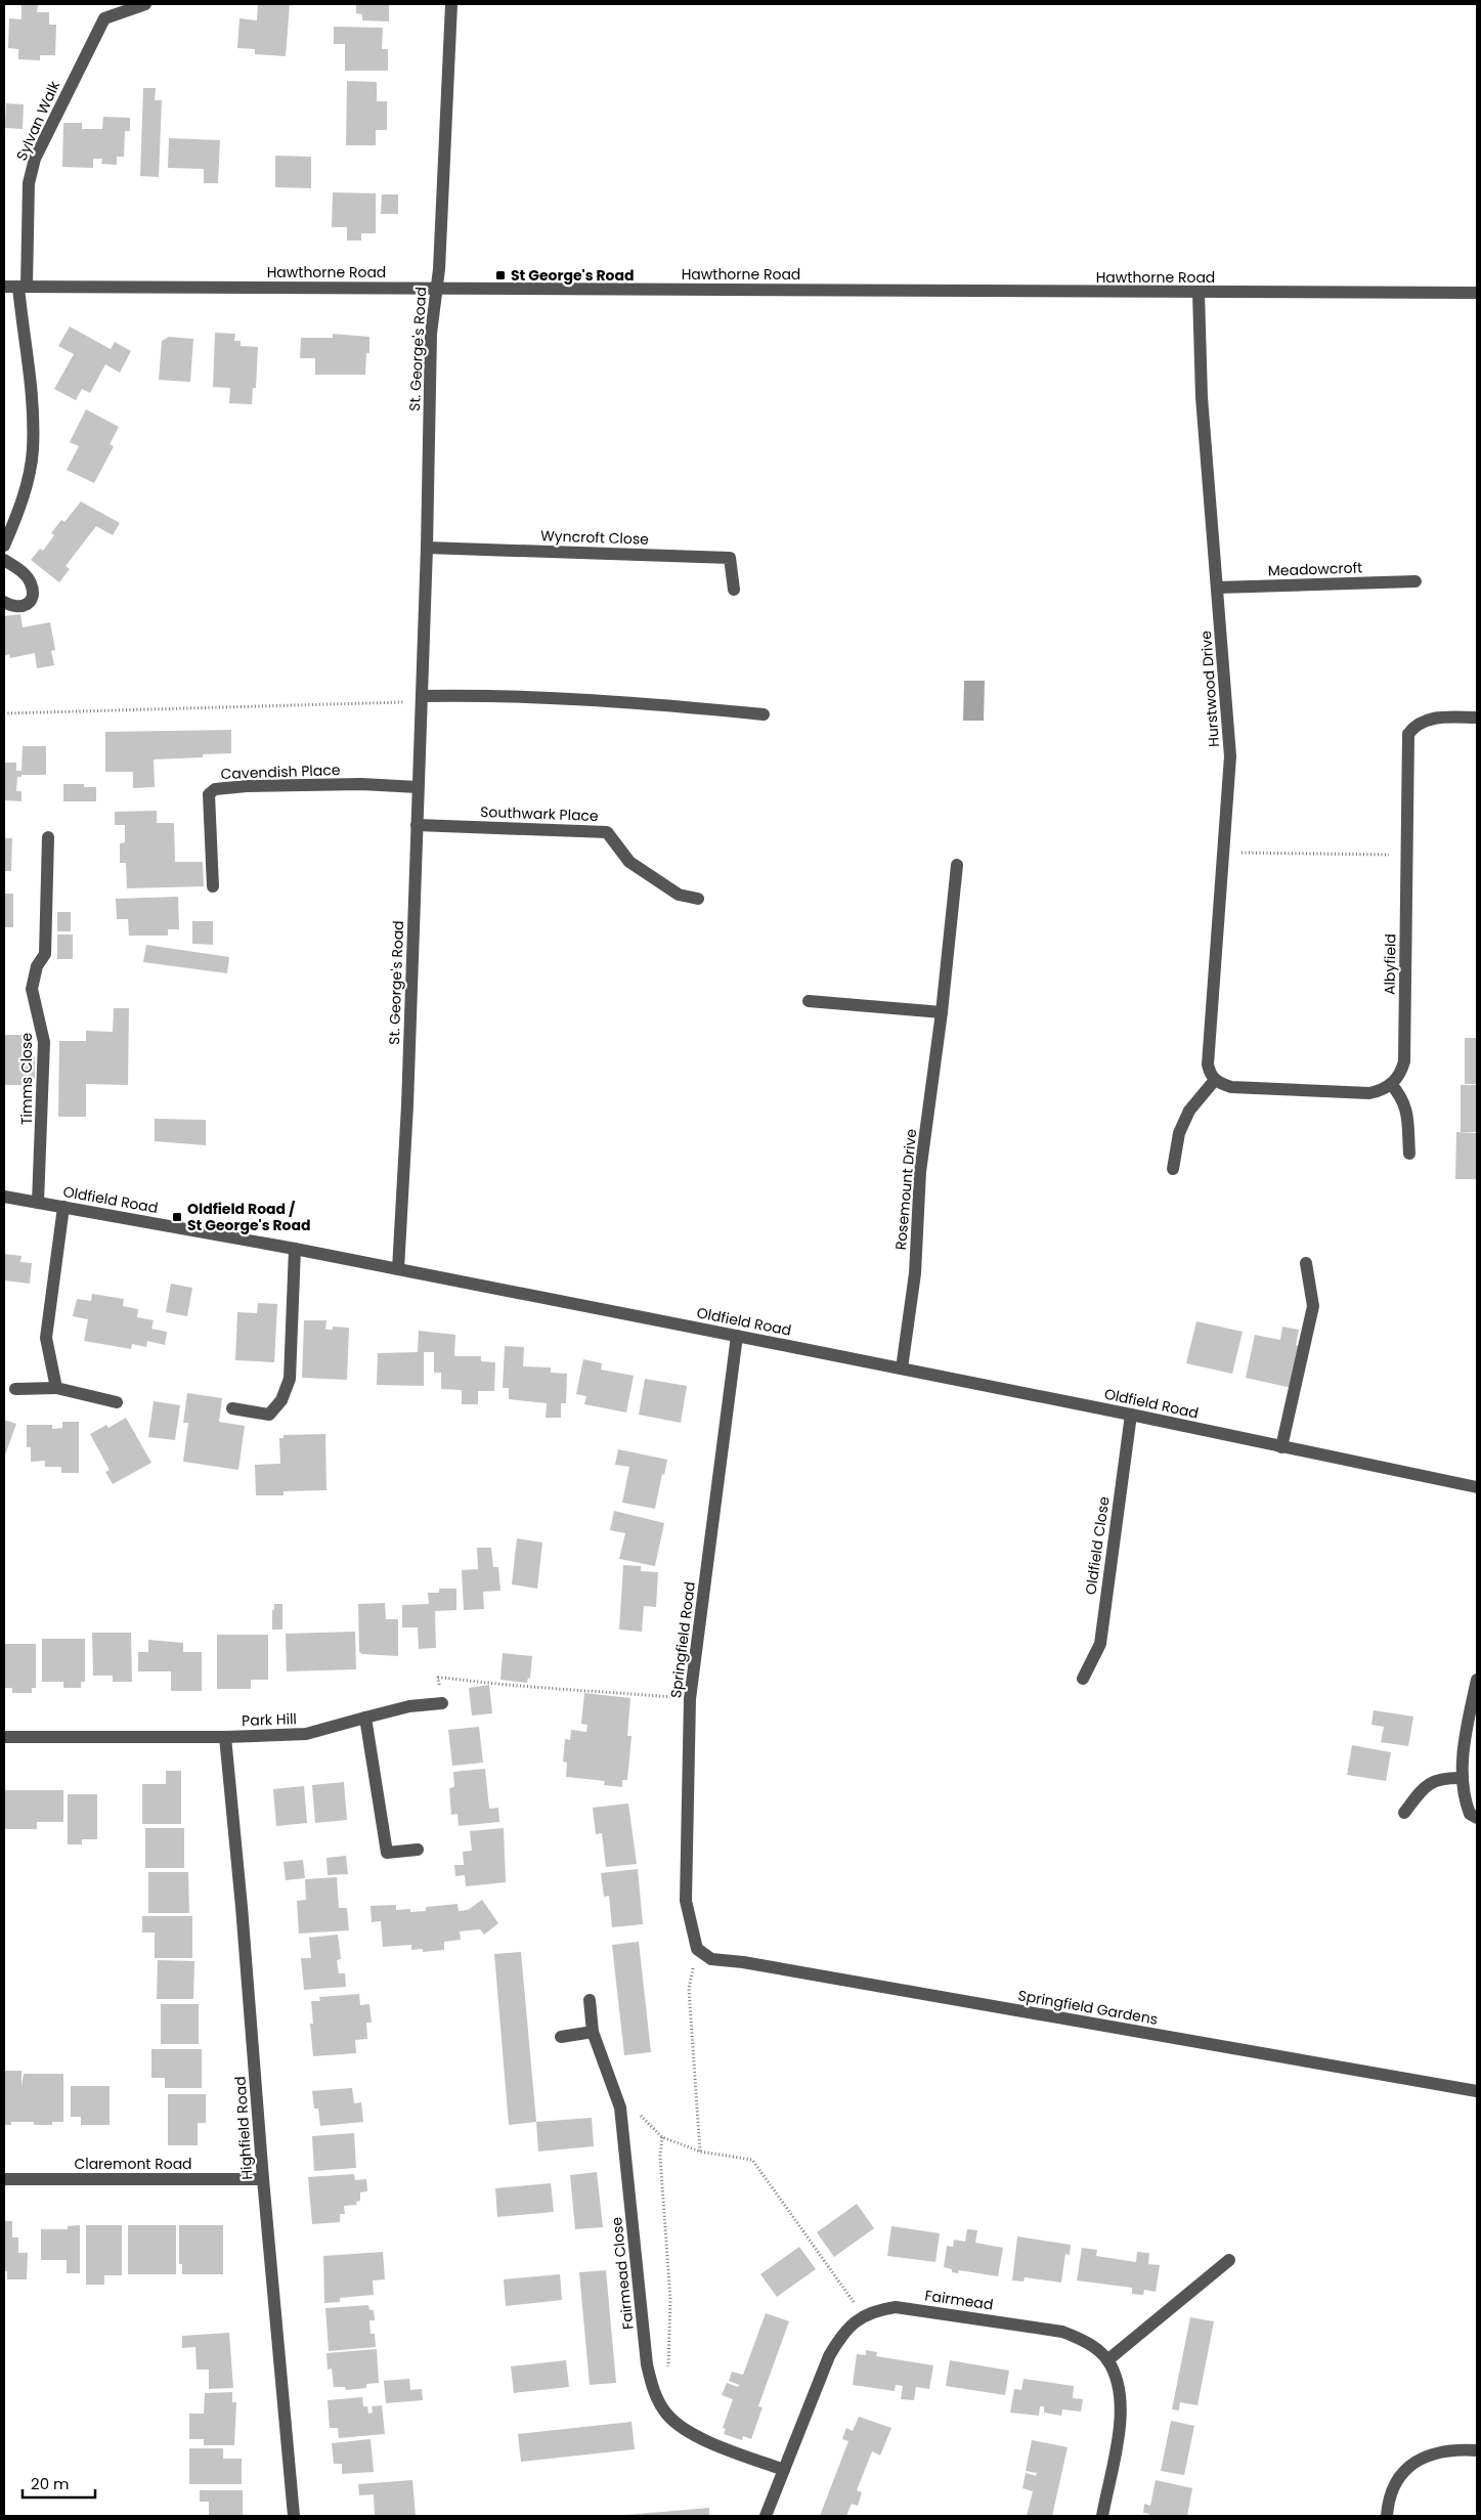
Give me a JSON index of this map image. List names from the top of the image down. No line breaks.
{"streets":{"street":["Sylvan Walk","Hawthorne Road","St. George's Road","Wyncroft Close","Meadowcroft","Hurstwood Drive","Cavendish Place","Southwark Place","Albyfield","Timms Close","Rosemount Drive","Oldfield Road","Oldfield Close","Springfield Road","Park Hill","Springfield Gardens","Highfield Road","Claremont Road","Fairmead Close","Fairmead"]},"crossings":[["Sylvan Walk","Hawthorne Road"],["Hawthorne Road","St. George's Road"],["Hawthorne Road","Hurstwood Drive"],["St. George's Road","Wyncroft Close"],["St. George's Road","Cavendish Place"],["St. George's Road","Southwark Place"],["St. George's Road","Oldfield Road"],["Meadowcroft","Hurstwood Drive"],["Timms Close","Oldfield Road"],["Rosemount Drive","Oldfield Road"],["Oldfield Road","Oldfield Close"],["Oldfield Road","Springfield Road"],["Springfield Road","Springfield Gardens"],["Park Hill","Highfield Road"],["Highfield Road","Claremont Road"]],"places":{"transit":["St George's Road","Oldfield Road / St George's Road"]},"scale_bar":"20 m"}
